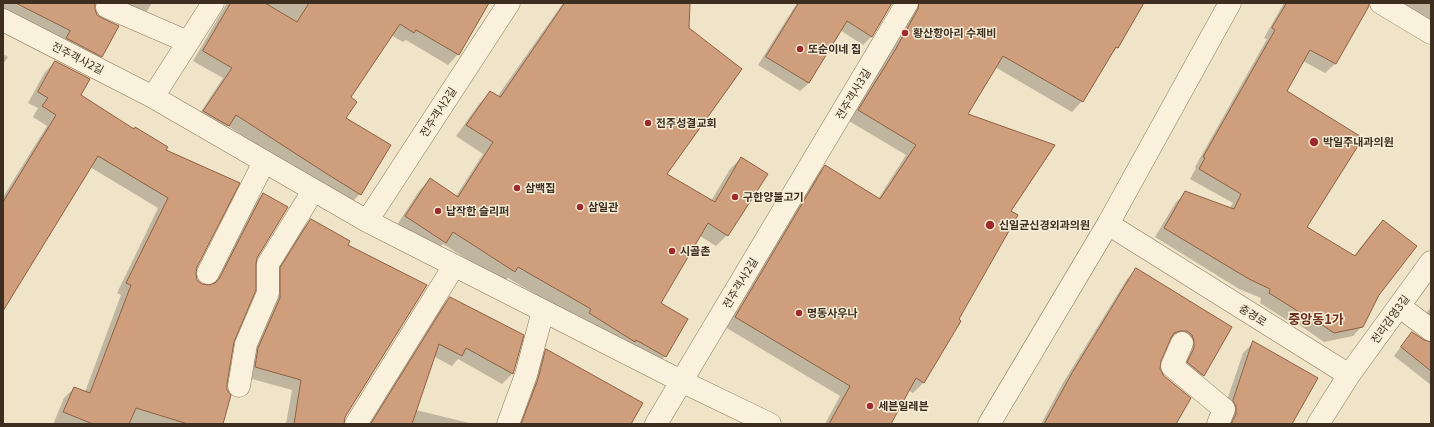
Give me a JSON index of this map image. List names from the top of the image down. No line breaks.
{"streets":{"street":["전주객사2길","전주객사3길","충경로","전라감영3길"]},"crossings":[["전주객사2길","전주객사3길"],["충경로","전라감영3길"]],"districts":["중앙동1가"],"places":["황산항아리 수제비","또순이네 집","전주성결교회","박일주내과의원","삼백집","구한양불고기","삼일관","납작한 슬리퍼","신일균신경외과의원","시골촌","명동사우나","세븐일레븐"]}
